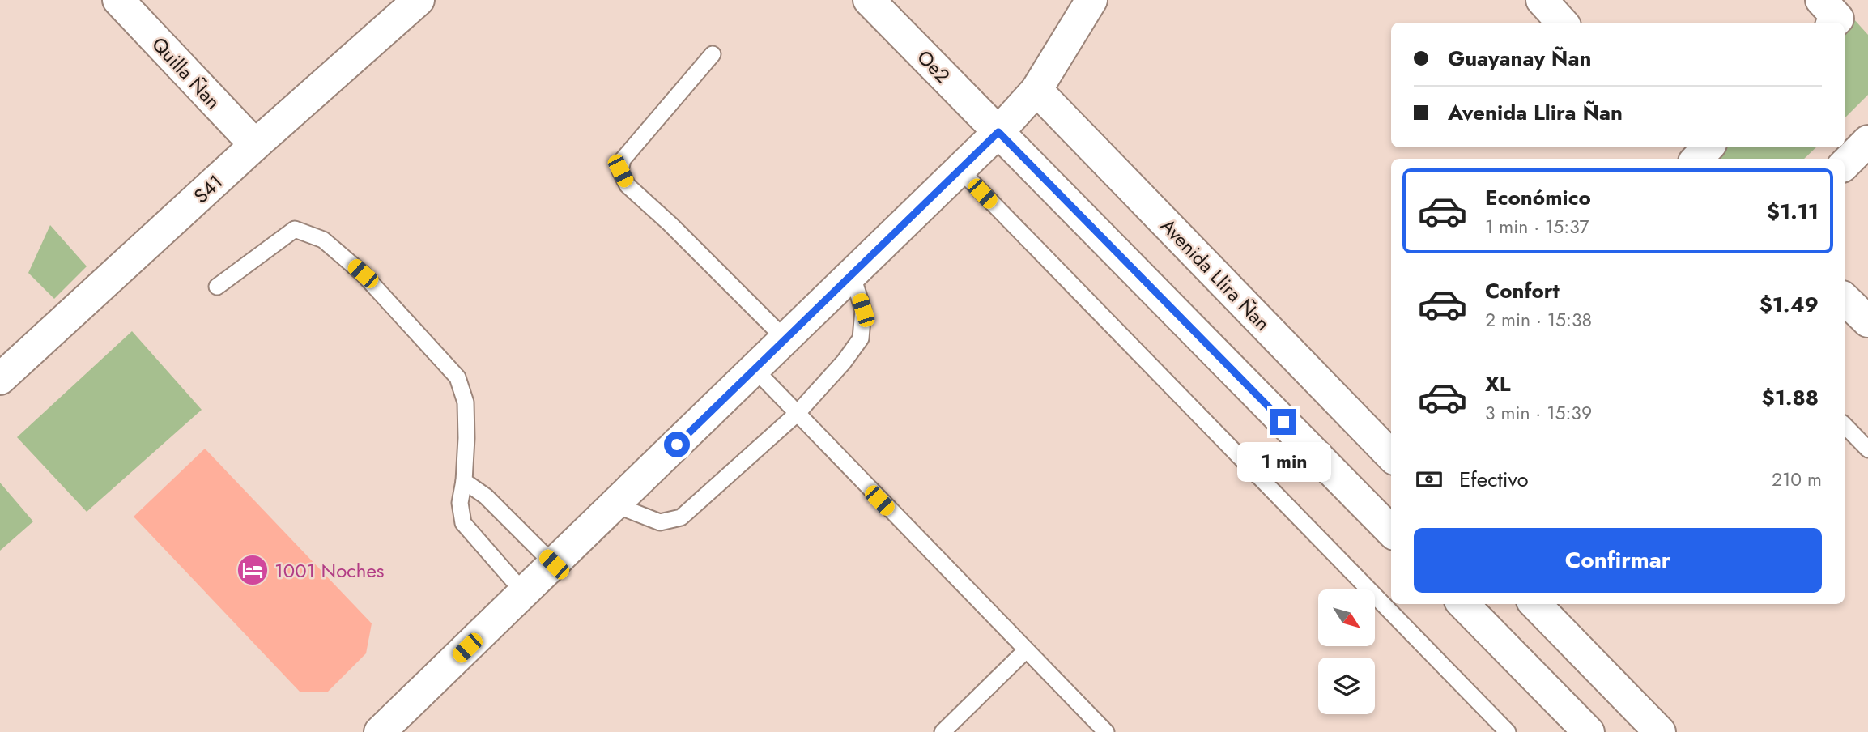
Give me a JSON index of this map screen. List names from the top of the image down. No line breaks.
{"streets":{"street":["Oe2","Quilla Ñan","S41","Avenida Llira Ñan"]},"crossings":[["Quilla Ñan","S41"]],"places":{"hotel":["1001 Noches"]},"north":"bottom right","page":{"banner":["Guayanay Ñan","Avenida Llira Ñan"],"list":[{"name":"Económico","note":"1 min · 15:37","value":"$1.11"},{"name":"Confort","note":"2 min · 15:38","value":"$1.49"},{"name":"XL","note":"3 min · 15:39","value":"$1.88"}],"bubble":"1 min","pay":["Efectivo","210 m"],"buttons":"Confirmar"}}
